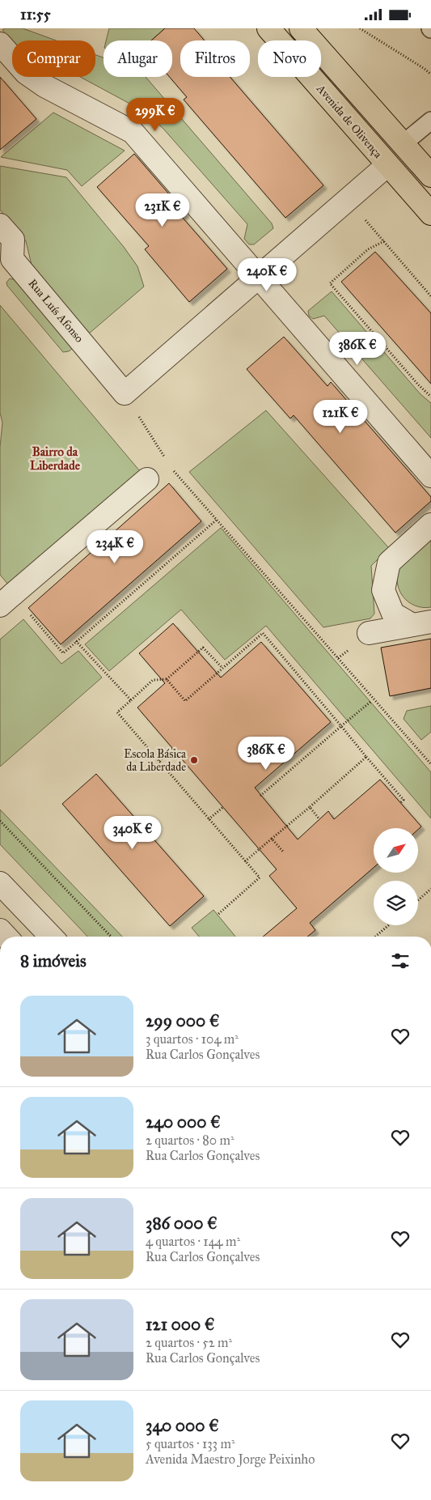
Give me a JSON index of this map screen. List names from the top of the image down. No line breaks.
{"streets":{"main road":["Avenida de Olivença"],"street":["Rua Luís Afonso"]},"districts":["Bairro da Liberdade"],"places":["Escola Básica da Liberdade"],"north":"top right","page":{"status":"11:55","chip":["Comprar","Alugar","Filtros","Novo"],"price":["299K €","231K €","240K €","386K €","121K €","234K €","386K €","340K €"],"heading":"8 imóveis","list":[{"name":"299 000 €","note":"3 quartos · 104 m² · Rua Carlos Gonçalves"},{"name":"240 000 €","note":"2 quartos · 80 m² · Rua Carlos Gonçalves"},{"name":"386 000 €","note":"4 quartos · 144 m² · Rua Carlos Gonçalves"},{"name":"121 000 €","note":"2 quartos · 52 m² · Rua Carlos Gonçalves"},{"name":"340 000 €","note":"5 quartos · 133 m² · Avenida Maestro Jorge Peixinho"}]}}
